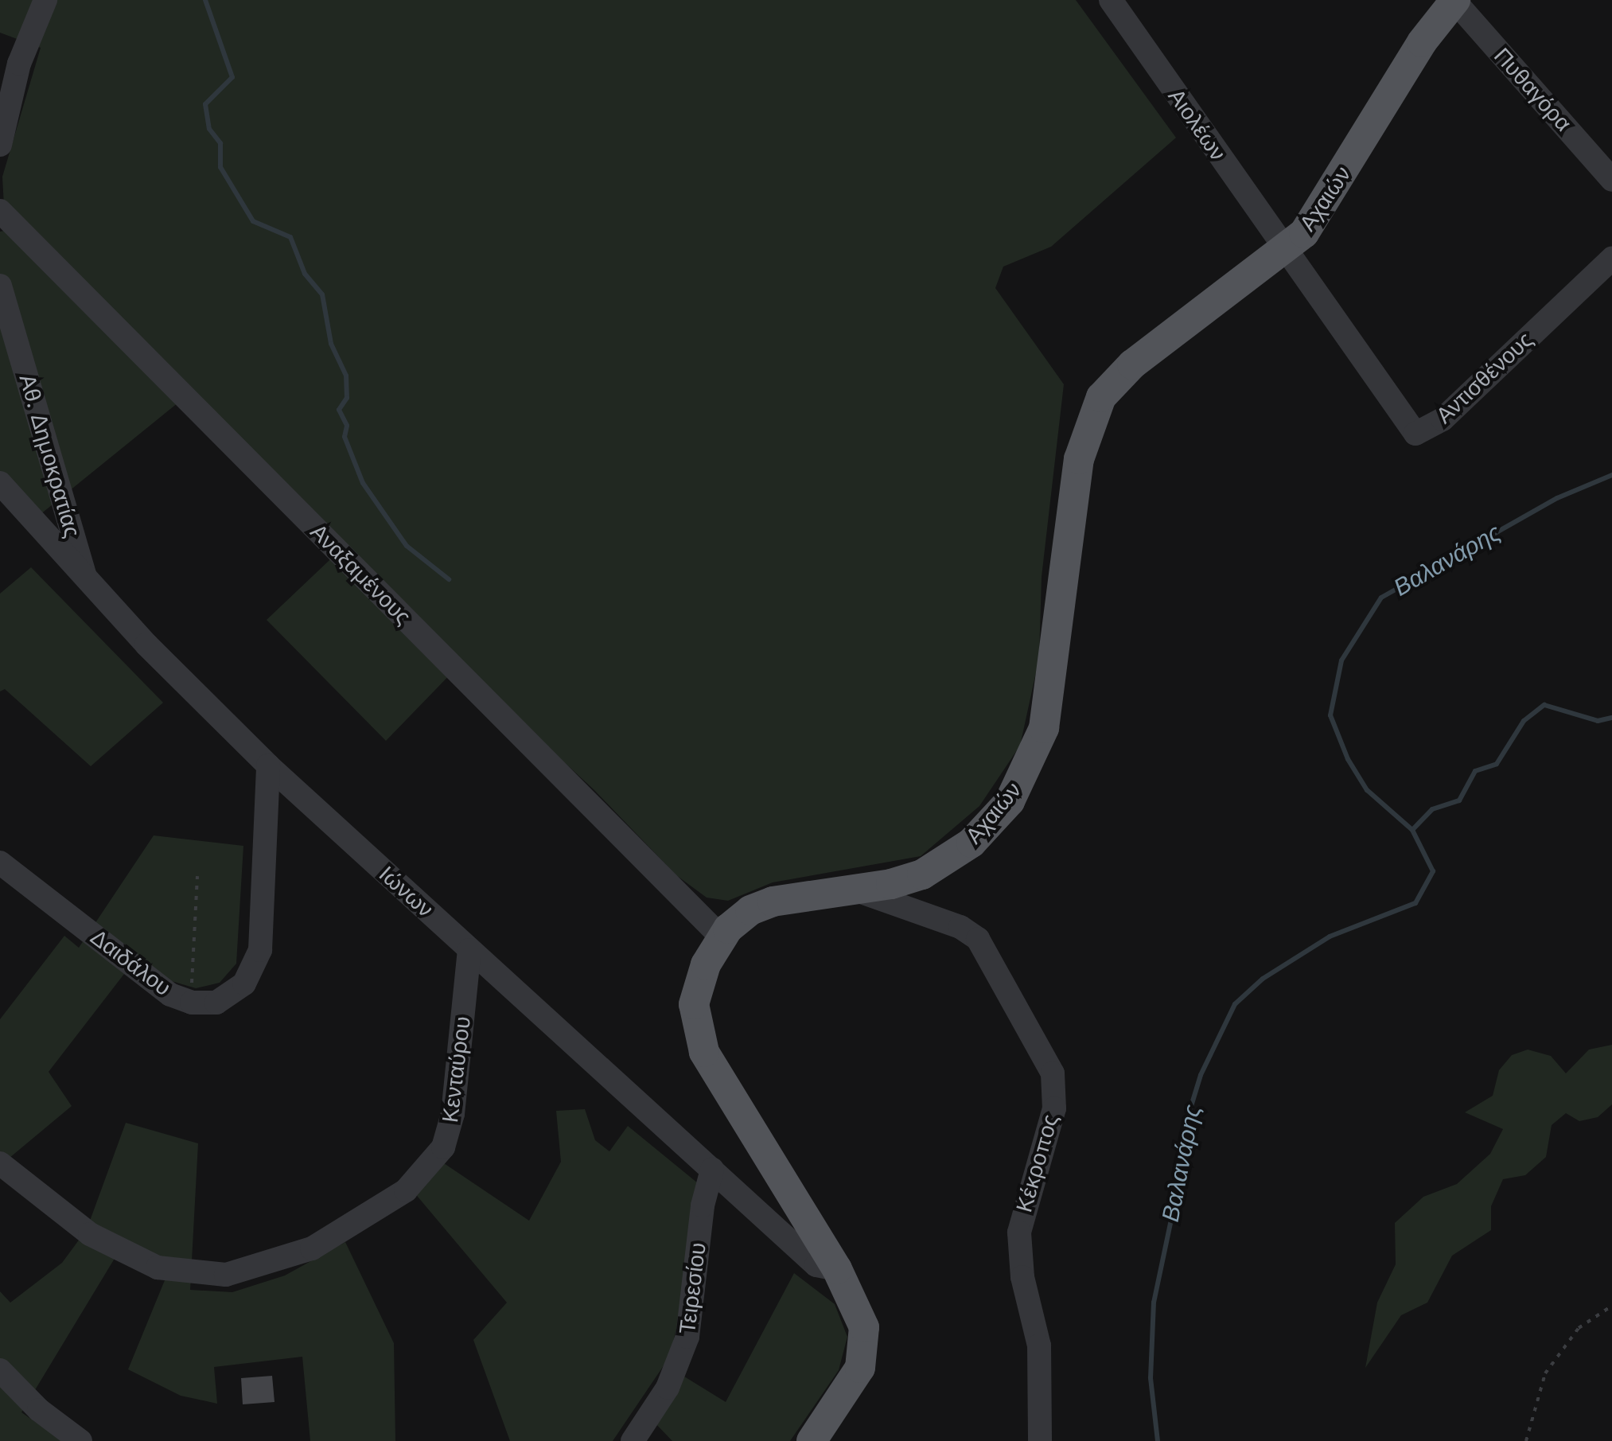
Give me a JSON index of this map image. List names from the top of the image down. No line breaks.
{"streets":{"main road":["Αχαιών"],"street":["Πυθαγόρα","Αιολέων","Αντισθένους","Αθ. Δημοκρατίας","Αναξαμένους","Ιώνων","Δαιδάλου","Κενταύρου","Κέκροπος","Τειρεσίου"]},"crossings":[["Πυθαγόρα","Αχαιών"],["Αιολέων","Αχαιών"],["Αιολέων","Αντισθένους"],["Αχαιών","Αντισθένους"],["Αχαιών","Αναξαμένους"],["Αχαιών","Ιώνων"],["Αχαιών","Κέκροπος"],["Αθ. Δημοκρατίας","Ιώνων"],["Ιώνων","Δαιδάλου"],["Ιώνων","Κενταύρου"],["Ιώνων","Τειρεσίου"]],"water":["Βαλανάρης"]}
